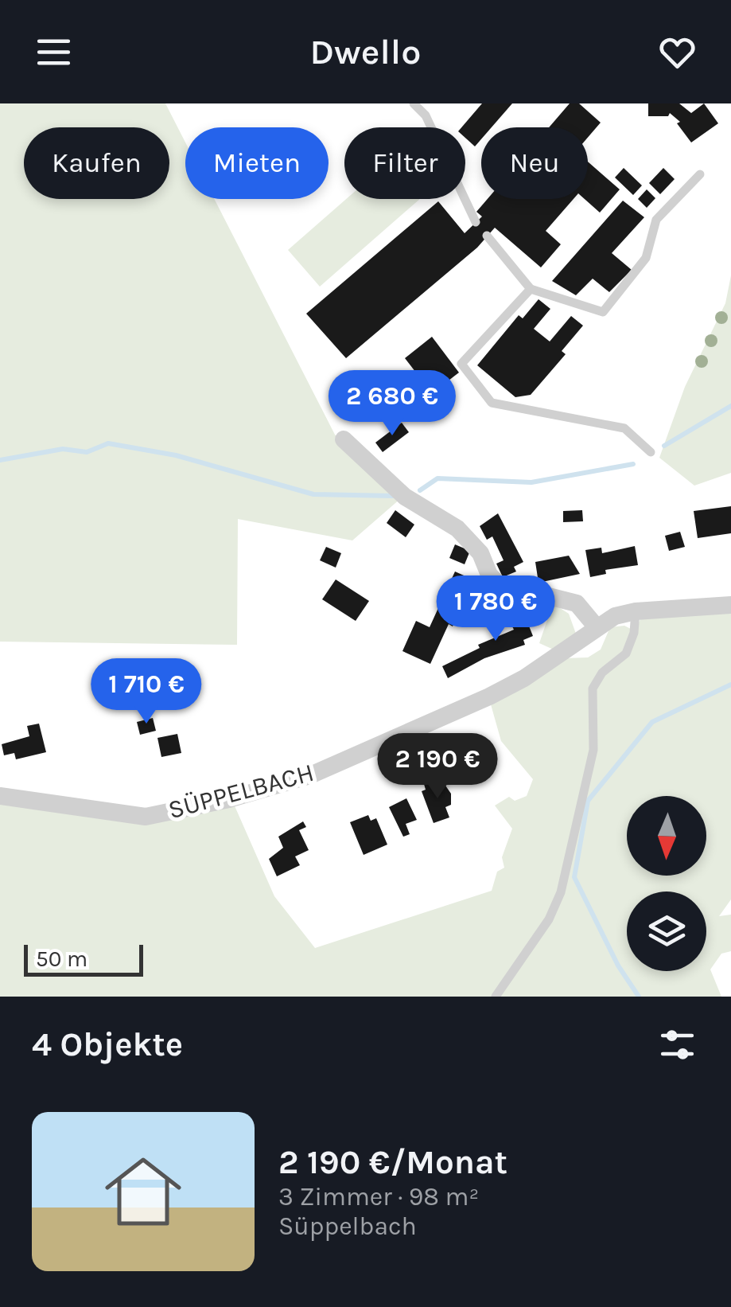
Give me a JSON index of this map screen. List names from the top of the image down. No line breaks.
{"streets":{"street":["SÜPPELBACH"]},"scale_bar":"50 m","north":"bottom","page":{"header":"Dwello","chip":["Kaufen","Mieten","Filter","Neu"],"price":["2 680 €","1 780 €","1 710 €","2 190 €"],"scale":"50 m","heading":"4 Objekte","list":[{"name":"2 190 €/Monat","note":"3 Zimmer · 98 m² · Süppelbach"}]}}
